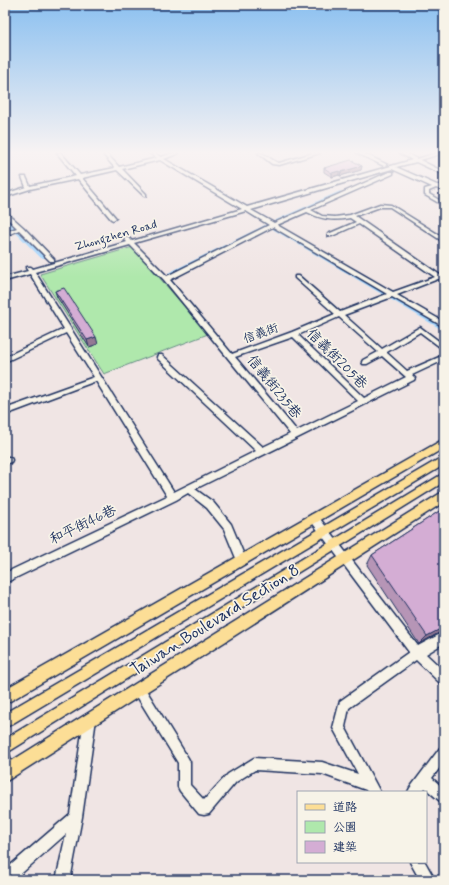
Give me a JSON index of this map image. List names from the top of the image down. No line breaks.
{"streets":{"main road":["Taiwan Boulevard Section 8"],"street":["Zhongzhen Road","信義街","信義街205巷","信義街235巷","和平街46巷"]},"crossings":[["Zhongzhen Road","信義街"],["信義街","信義街205巷"],["信義街","信義街235巷"],["信義街205巷","和平街46巷"],["信義街235巷","和平街46巷"]],"legend":["道路","公園","建築"]}
